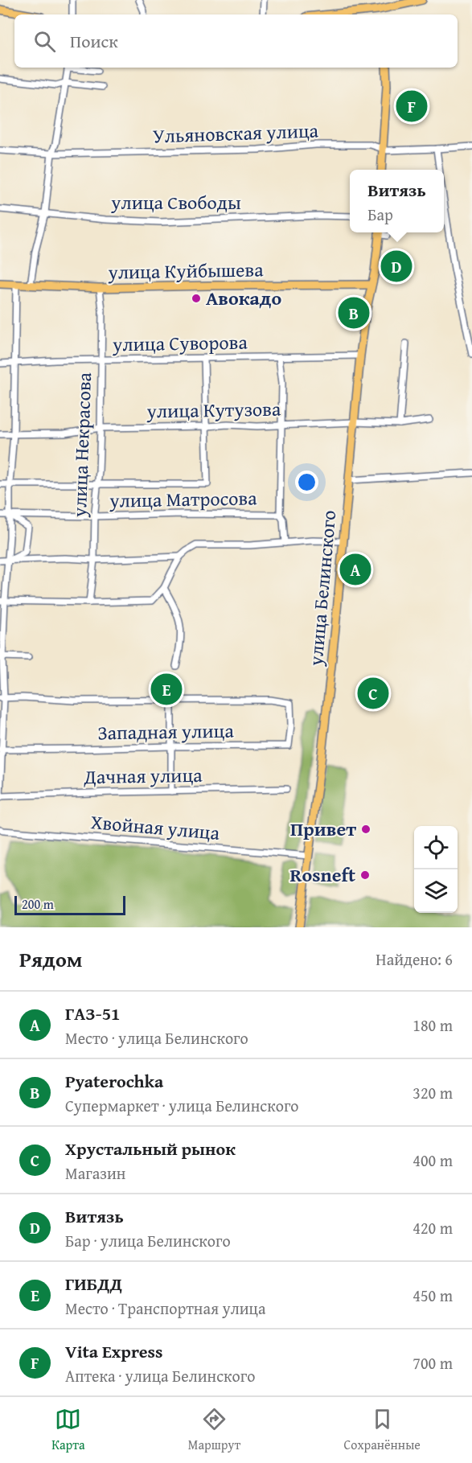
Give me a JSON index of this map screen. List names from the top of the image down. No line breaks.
{"streets":{"main road":["улица Куйбышева","улица Белинского"],"street":["Ульяновская улица","улица Свободы","улица Суворова","улица Кутузова","улица Некрасова","улица Матросова","Западная улица","Дачная улица","Хвойная улица"]},"crossings":[["улица Куйбышева","улица Некрасова"],["улица Куйбышева","улица Белинского"],["улица Суворова","улица Некрасова"],["улица Суворова","улица Белинского"],["улица Кутузова","улица Некрасова"],["улица Кутузова","улица Белинского"],["улица Некрасова","улица Матросова"],["улица Белинского","Хвойная улица"]],"places":["Авокадо","Привет","Rosneft"],"scale_bar":"200 m","page":{"search":"Поиск","pins":["F","D","B","A","E","C"],"popup":["Витязь","Бар"],"scale":"200 m","heading":["Рядом","Найдено: 6"],"list":[{"mark":"A","name":"ГАЗ-51","note":"Место · улица Белинского","value":"180 m"},{"mark":"B","name":"Pyaterochka","note":"Супермаркет · улица Белинского","value":"320 m"},{"mark":"C","name":"Хрустальный рынок","note":"Магазин","value":"400 m"},{"mark":"D","name":"Витязь","note":"Бар · улица Белинского","value":"420 m"},{"mark":"E","name":"ГИБДД","note":"Место · Транспортная улица","value":"450 m"},{"mark":"F","name":"Vita Express","note":"Аптека · улица Белинского","value":"700 m"}],"nav":["Карта","Маршрут","Сохранённые"]}}
